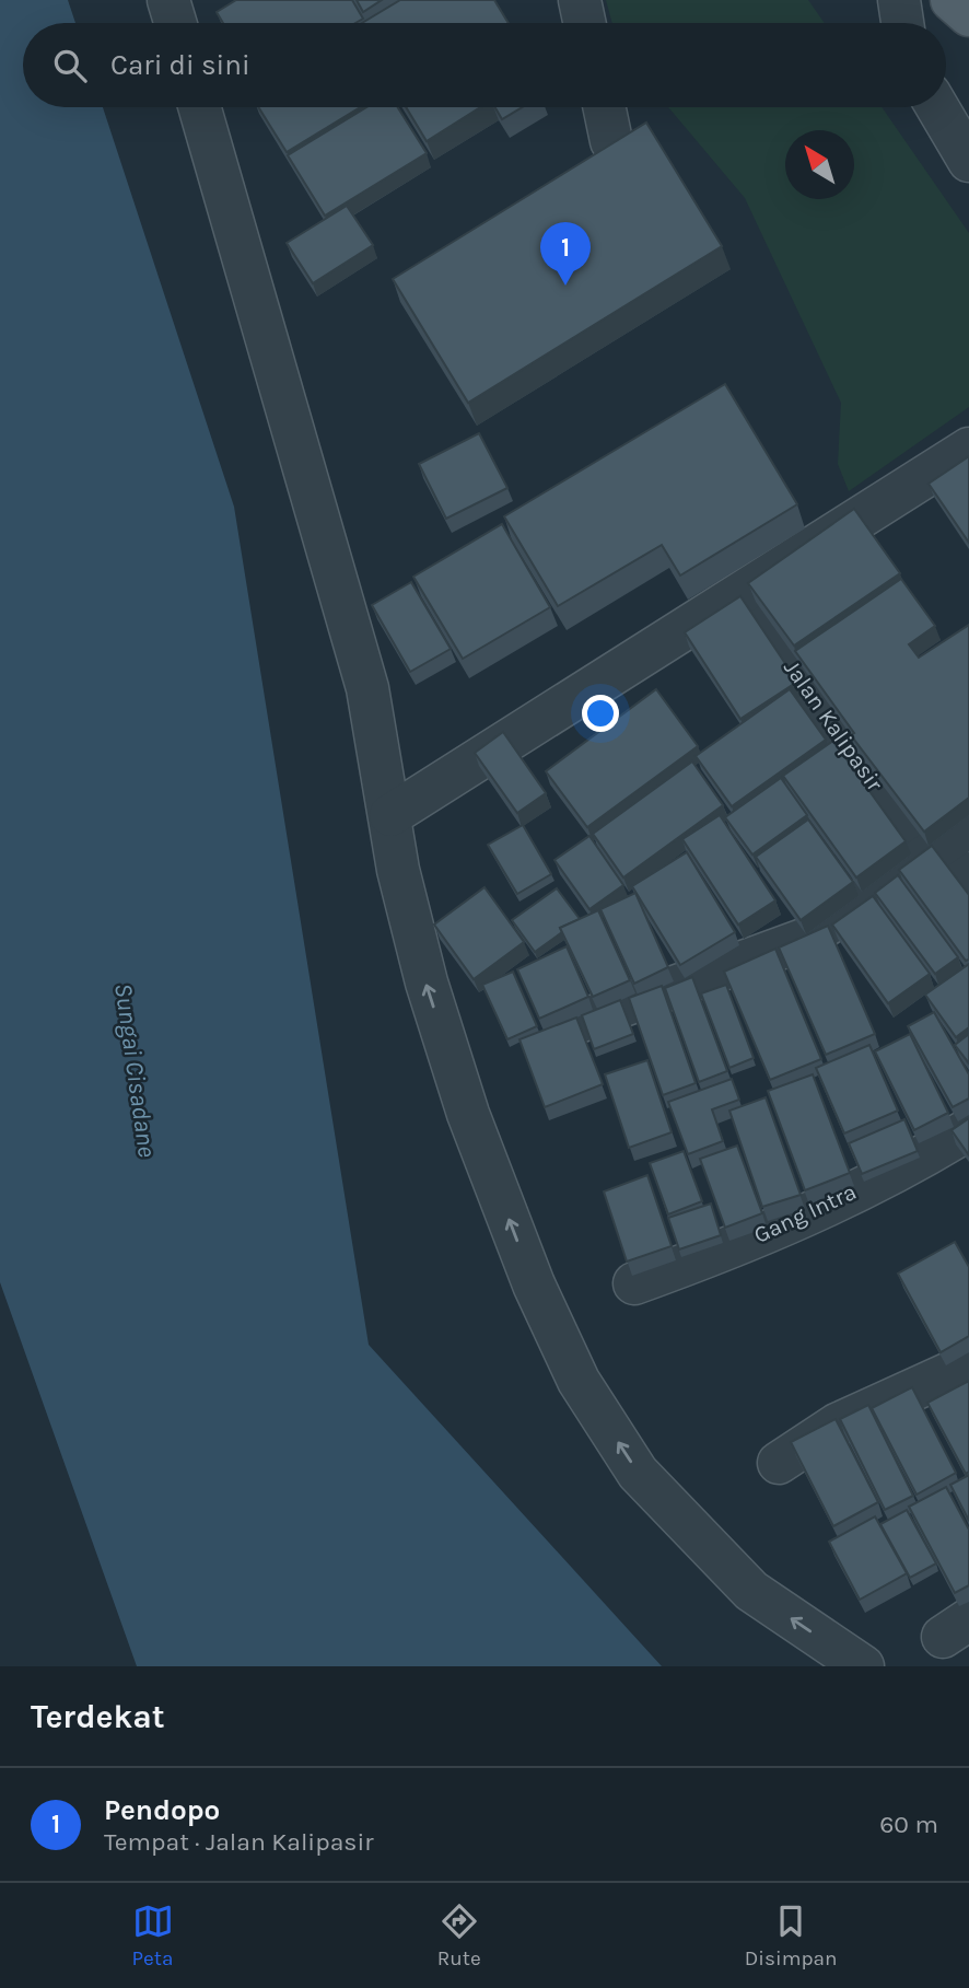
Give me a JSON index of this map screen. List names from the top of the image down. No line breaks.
{"streets":{"street":["Jalan Kalipasir","Gang Intra"]},"water":["Sungai Cisadane"],"north":"top left","page":{"search":"Cari di sini","pins":"1","heading":"Terdekat","list":[{"mark":"1","name":"Pendopo","note":"Tempat · Jalan Kalipasir","value":"60 m"}],"nav":["Peta","Rute","Disimpan"]}}
